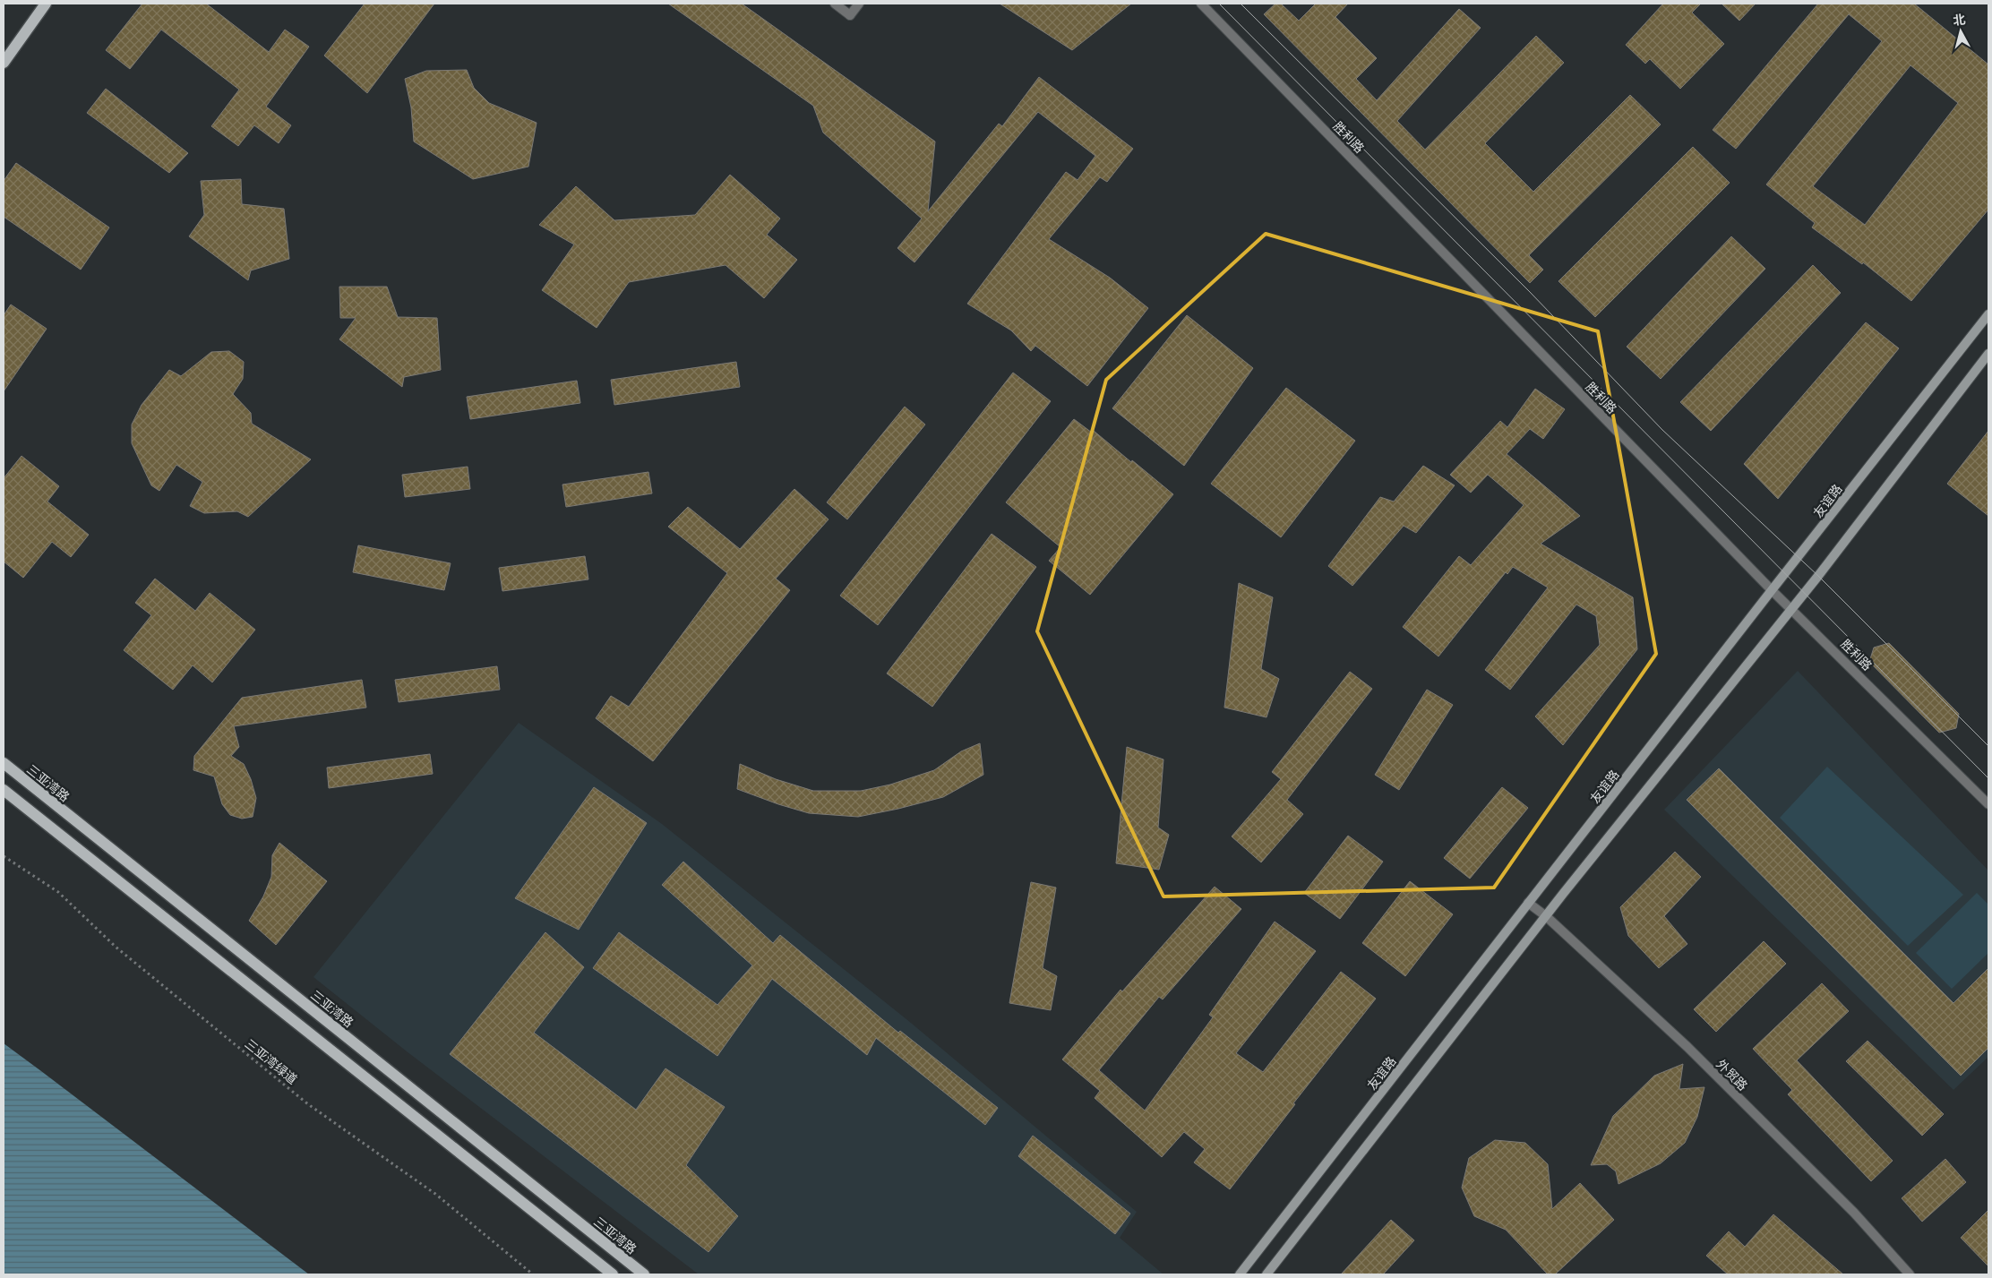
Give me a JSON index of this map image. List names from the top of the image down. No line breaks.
{"streets":{"main road":["友谊路","三亚湾路"],"street":["胜利路","外贸路"],"path":["三亚湾绿道"]},"crossings":[["胜利路","友谊路"],["友谊路","外贸路"]],"north":"top"}
